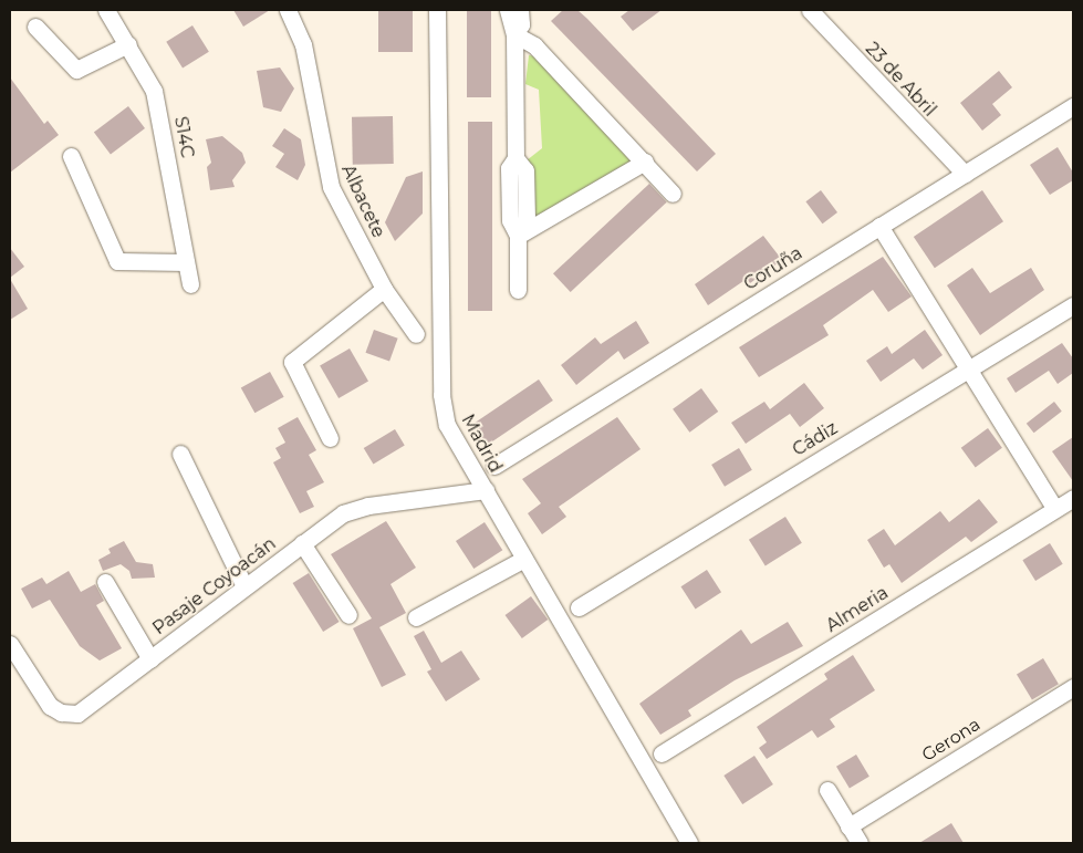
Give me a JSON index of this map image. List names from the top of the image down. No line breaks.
{"streets":{"street":["23 de Abril","S14C","Albacete","Coruña","Cádiz","Madrid","Pasaje Coyoacán","Almeria","Gerona"]},"crossings":[["23 de Abril","Coruña"],["Madrid","Pasaje Coyoacán"]]}
